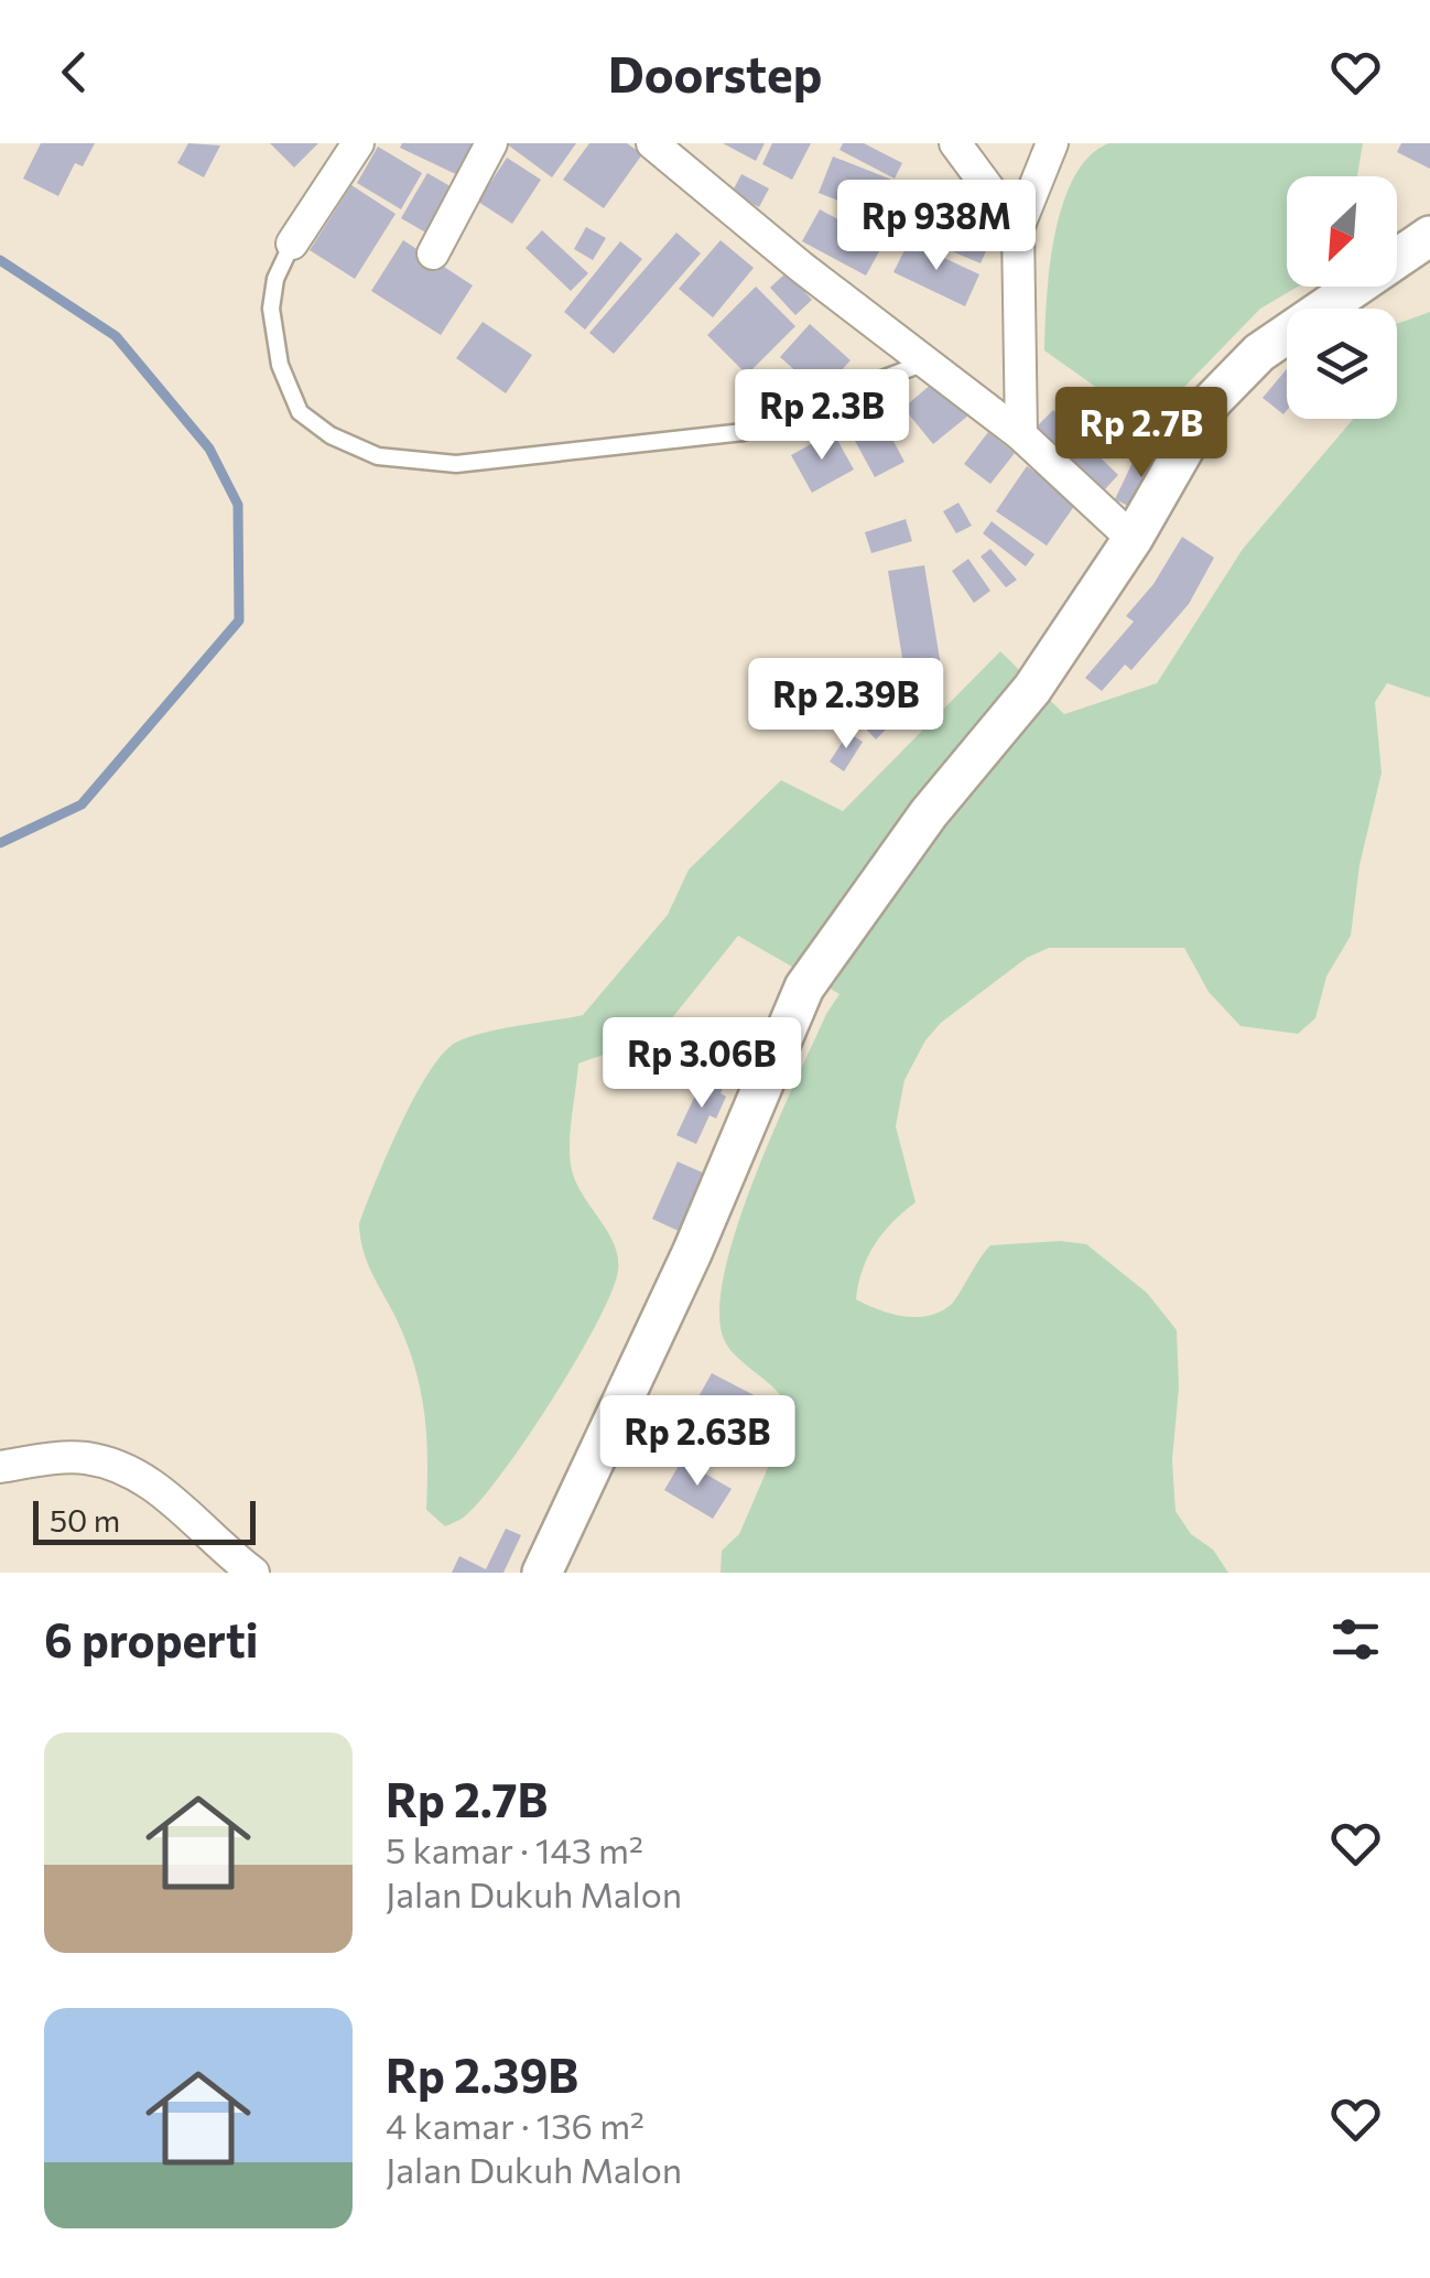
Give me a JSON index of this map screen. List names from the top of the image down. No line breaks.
{"scale_bar":"50 m","north":"bottom left","page":{"header":"Doorstep","price":["Rp 938M","Rp 2.3B","Rp 2.7B","Rp 2.39B","Rp 3.06B","Rp 2.63B"],"scale":"50 m","heading":"6 properti","list":[{"name":"Rp 2.7B","note":"5 kamar · 143 m² · Jalan Dukuh Malon"},{"name":"Rp 2.39B","note":"4 kamar · 136 m² · Jalan Dukuh Malon"}]}}
